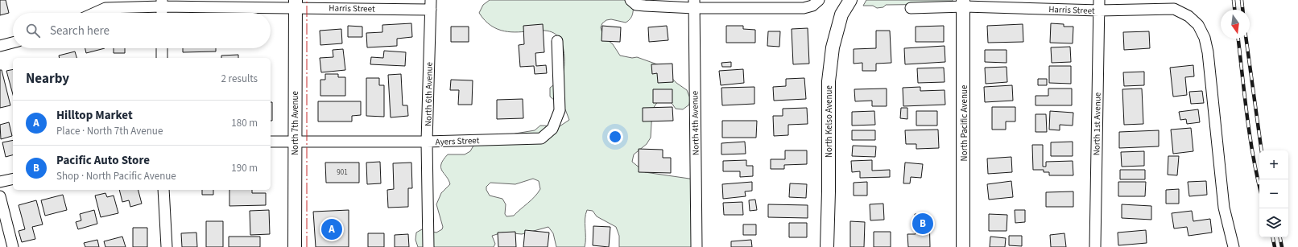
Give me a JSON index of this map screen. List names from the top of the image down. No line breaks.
{"streets":{"street":["Harris Street","North 6th Avenue","North Kelso Avenue","North 7th Avenue","North 4th Avenue","North Pacific Avenue","North 1st Avenue","Ayers Street"]},"crossings":[["Harris Street","North 6th Avenue"],["Harris Street","North 7th Avenue"],["Harris Street","North Pacific Avenue"],["Harris Street","North 1st Avenue"],["North 6th Avenue","Ayers Street"],["North 7th Avenue","Ayers Street"]],"house_numbers":["901"],"north":"bottom","page":{"search":"Search here","heading":["Nearby","2 results"],"list":[{"mark":"A","name":"Hilltop Market","note":"Place · North 7th Avenue","value":"180 m"},{"mark":"B","name":"Pacific Auto Store","note":"Shop · North Pacific Avenue","value":"190 m"}],"map_buttons":["+","−"],"pins":["B","A"]}}
